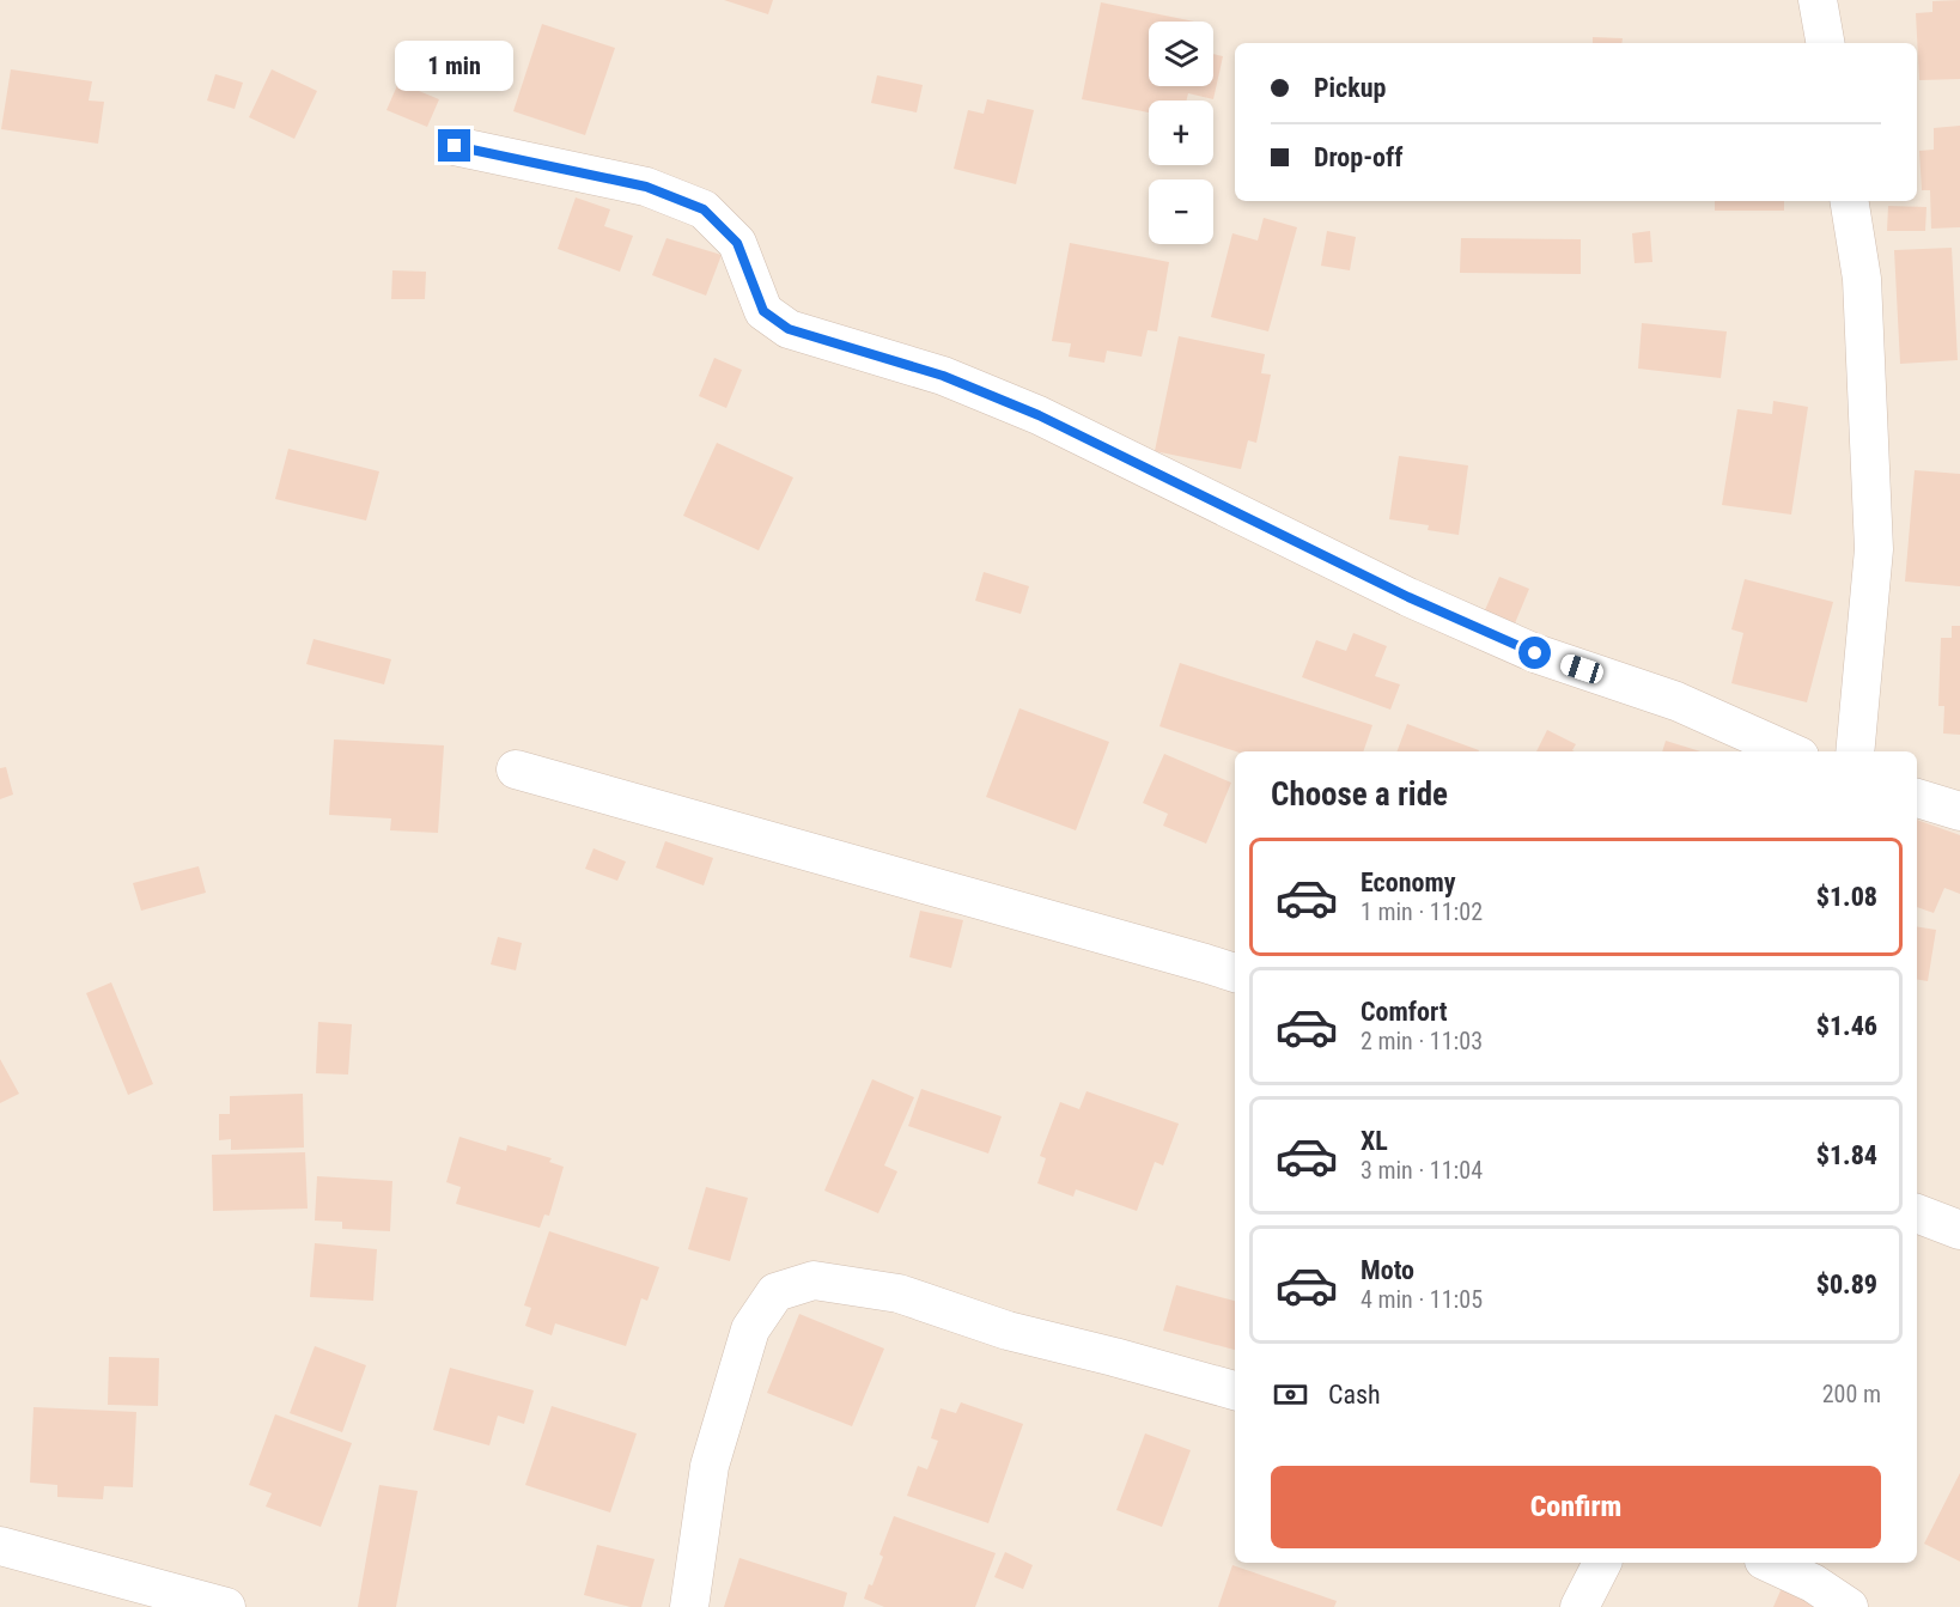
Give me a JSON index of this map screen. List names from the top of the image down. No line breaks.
{"page":{"map_buttons":["+","−"],"bubble":"1 min","banner":["Pickup","Drop-off"],"heading":"Choose a ride","list":[{"name":"Economy","note":"1 min · 11:02","value":"$1.08"},{"name":"Comfort","note":"2 min · 11:03","value":"$1.46"},{"name":"XL","note":"3 min · 11:04","value":"$1.84"},{"name":"Moto","note":"4 min · 11:05","value":"$0.89"}],"pay":["Cash","200 m"],"buttons":"Confirm"}}
